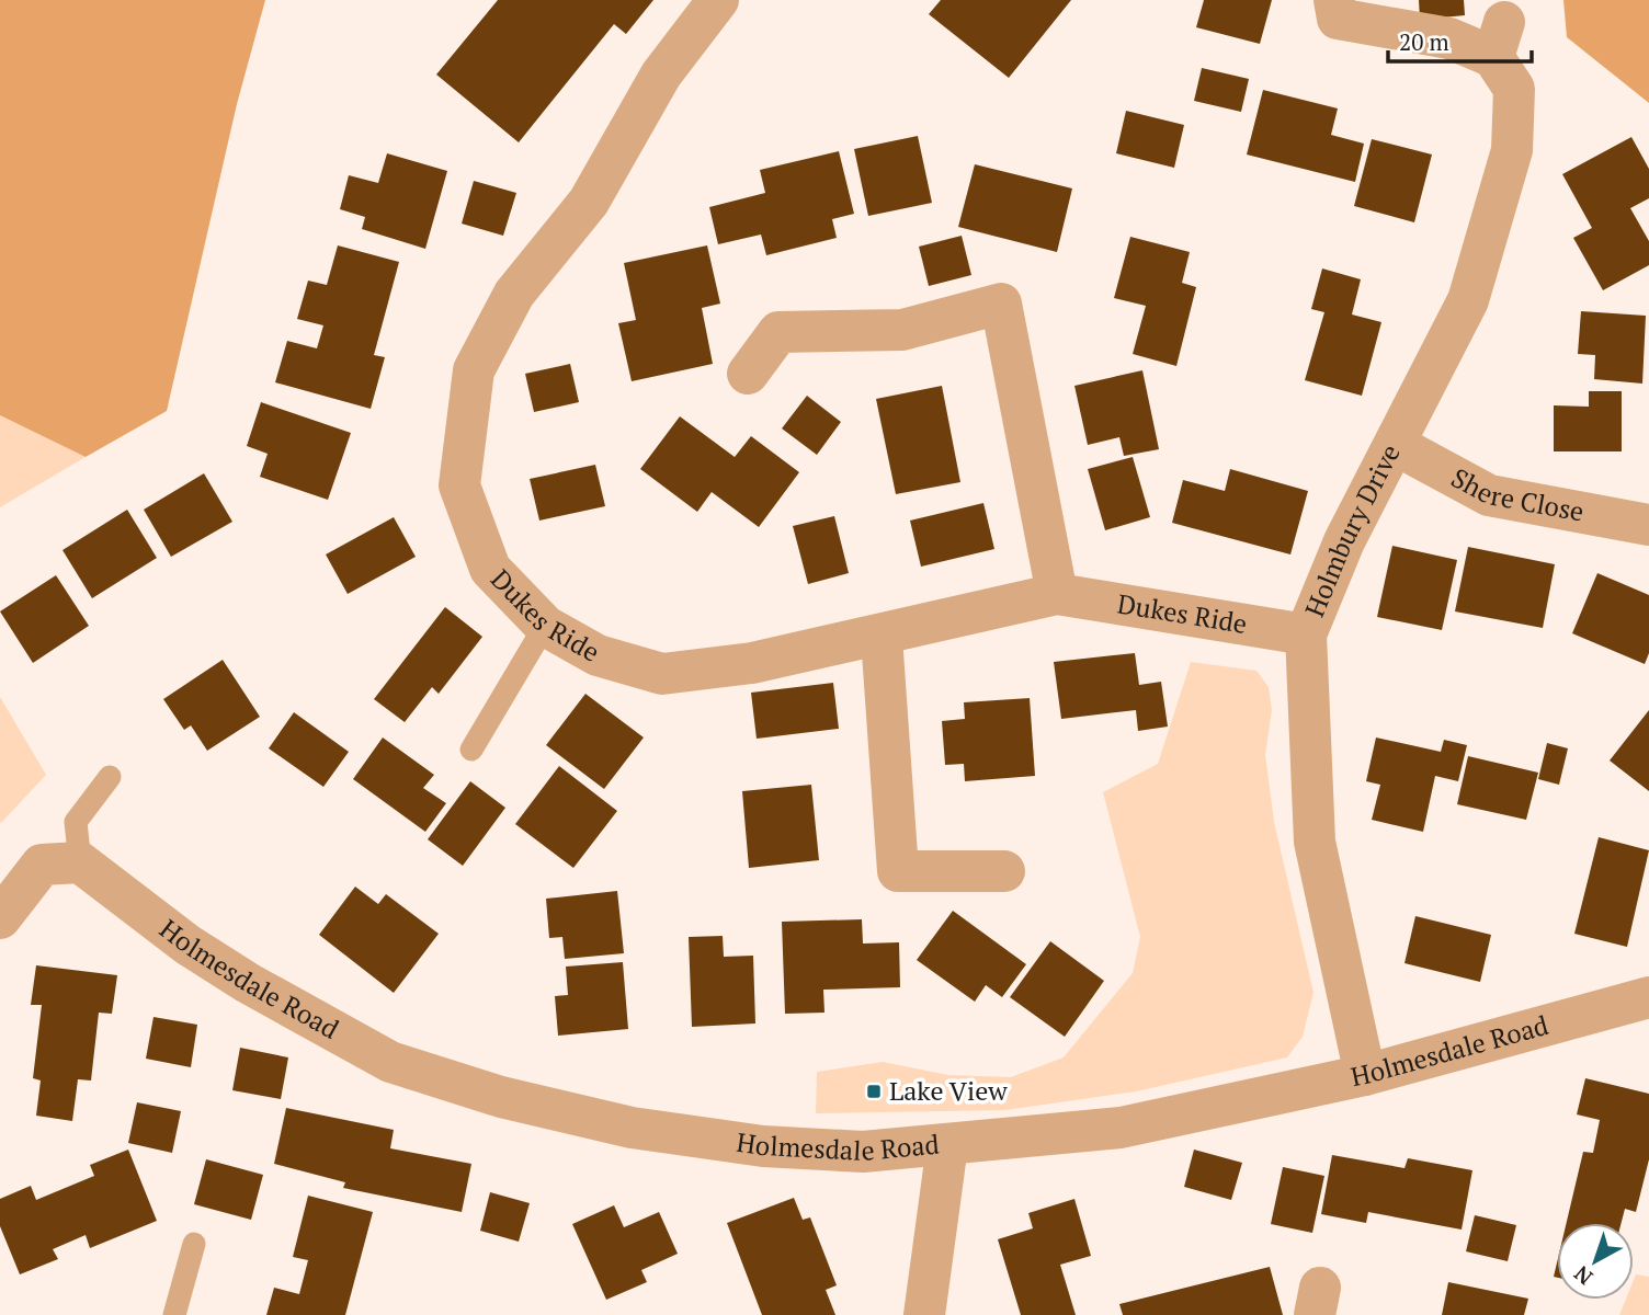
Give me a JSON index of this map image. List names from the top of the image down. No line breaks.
{"streets":{"street":["Shere Close","Holmbury Drive","Dukes Ride","Holmesdale Road"]},"crossings":[["Shere Close","Holmbury Drive"],["Holmbury Drive","Dukes Ride"],["Holmbury Drive","Holmesdale Road"]],"places":{"transit":["Lake View"]},"scale_bar":"20 m","north":"bottom left"}
